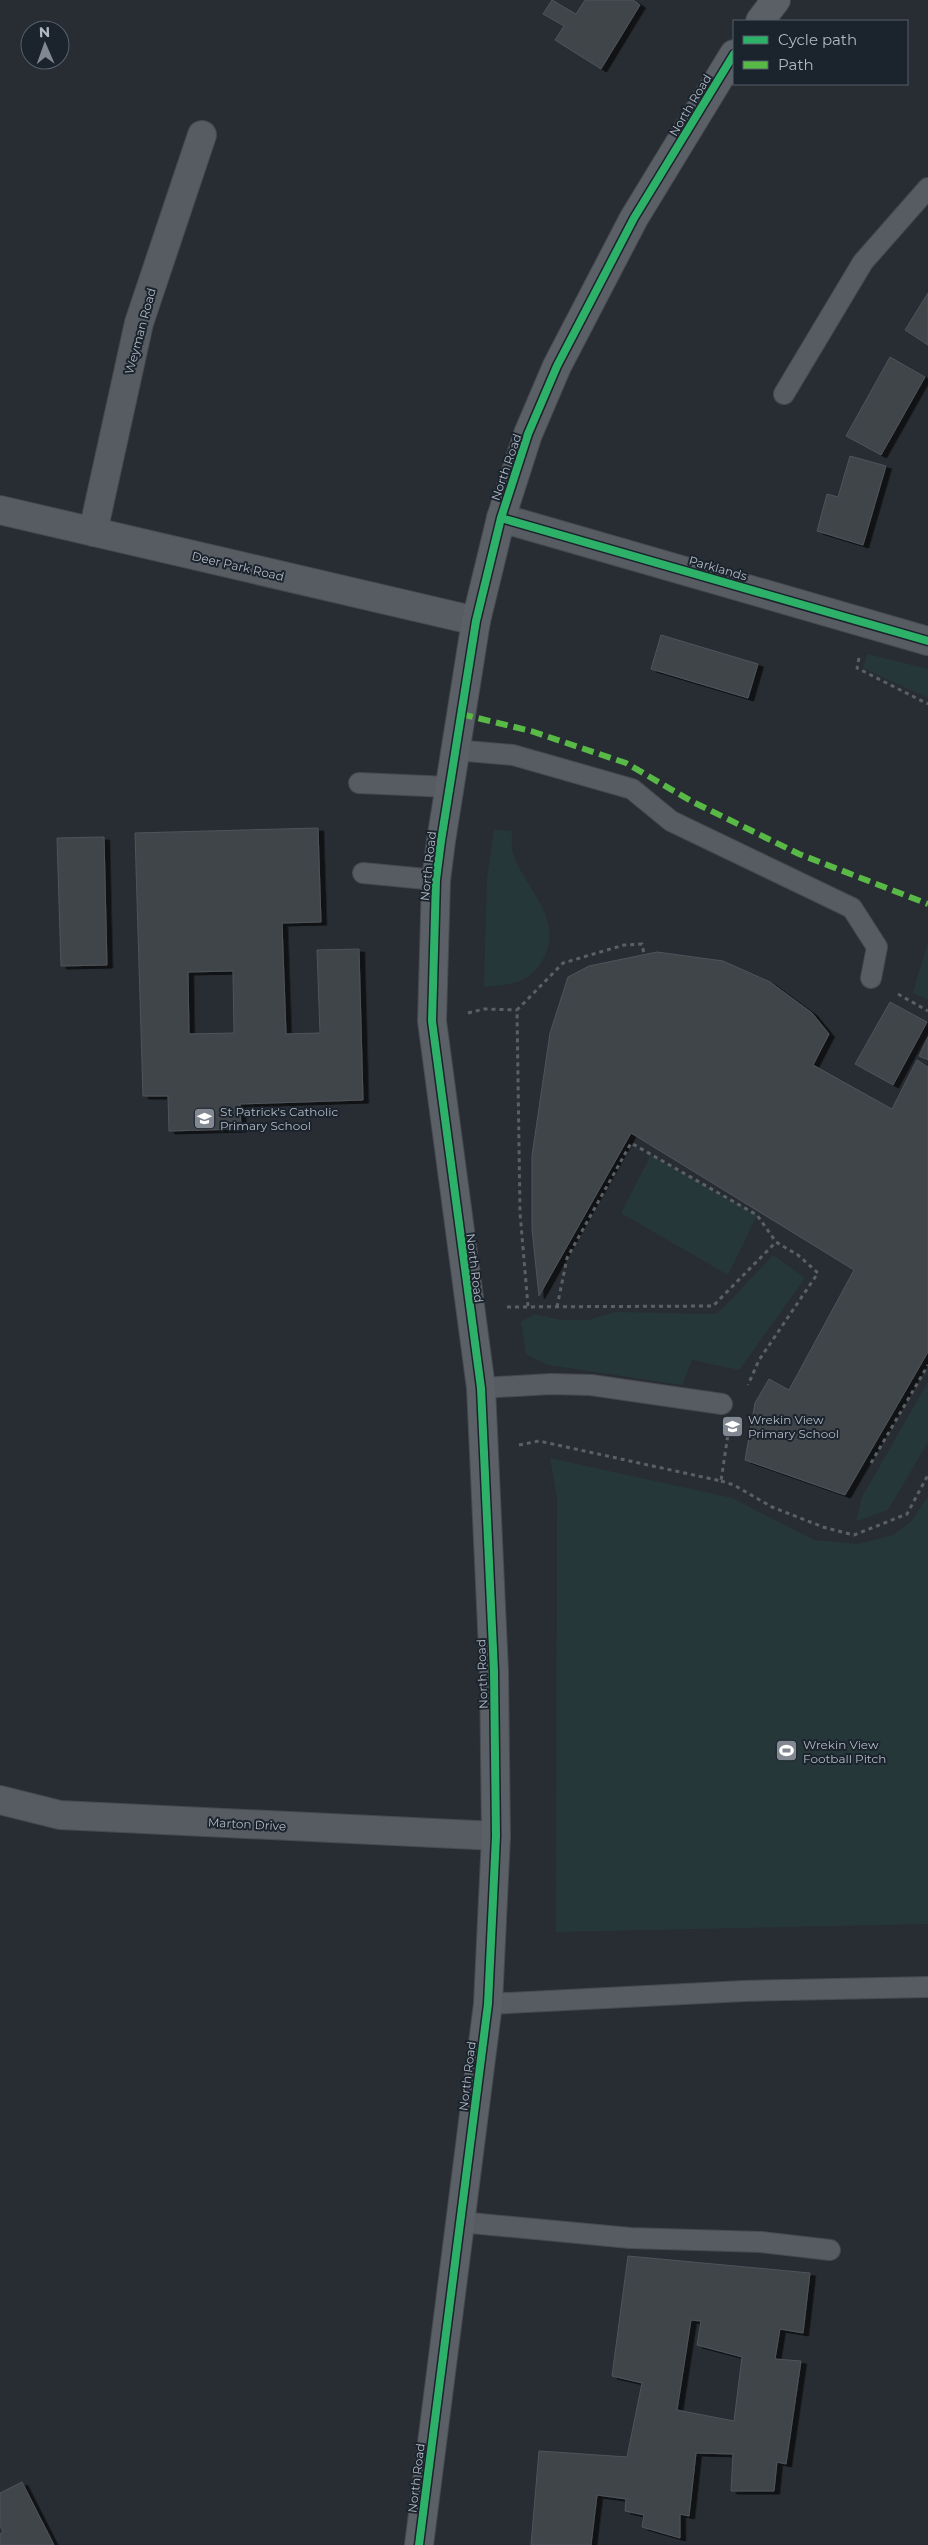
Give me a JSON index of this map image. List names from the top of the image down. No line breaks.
{"streets":{"street":["North Road","Weyman Road","Deer Park Road","Parklands","Marton Drive"]},"crossings":[["North Road","Deer Park Road"],["North Road","Parklands"],["North Road","Marton Drive"],["Weyman Road","Deer Park Road"]],"places":{"school or university":["St Patrick's Catholic Primary School","Wrekin View Primary School"],"sports":["Wrekin View Football Pitch"]},"legend":["Cycle path","Path"],"north":"top"}
